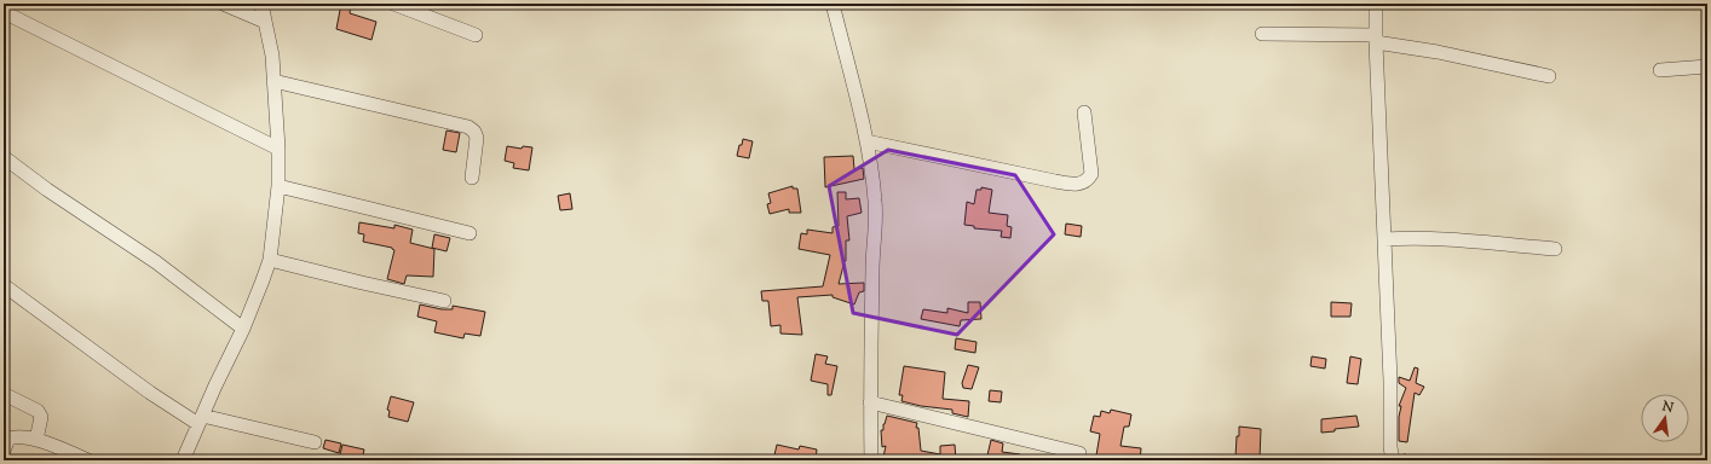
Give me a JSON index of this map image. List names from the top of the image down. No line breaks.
{"north":"top"}
